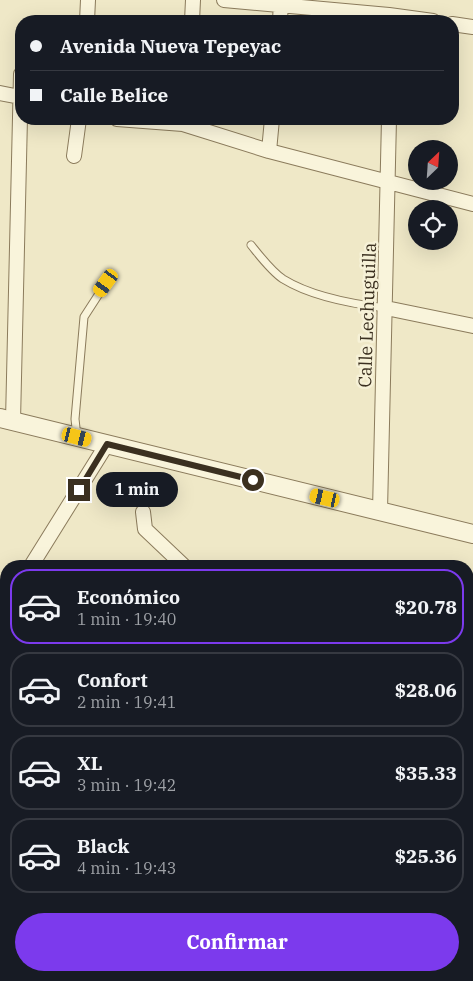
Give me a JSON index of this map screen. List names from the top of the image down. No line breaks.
{"streets":{"street":["Calle Lechuguilla"]},"north":"top right","page":{"banner":["Avenida Nueva Tepeyac","Calle Belice"],"bubble":"1 min","list":[{"name":"Económico","note":"1 min · 19:40","value":"$20.78"},{"name":"Confort","note":"2 min · 19:41","value":"$28.06"},{"name":"XL","note":"3 min · 19:42","value":"$35.33"},{"name":"Black","note":"4 min · 19:43","value":"$25.36"}],"buttons":"Confirmar"}}
